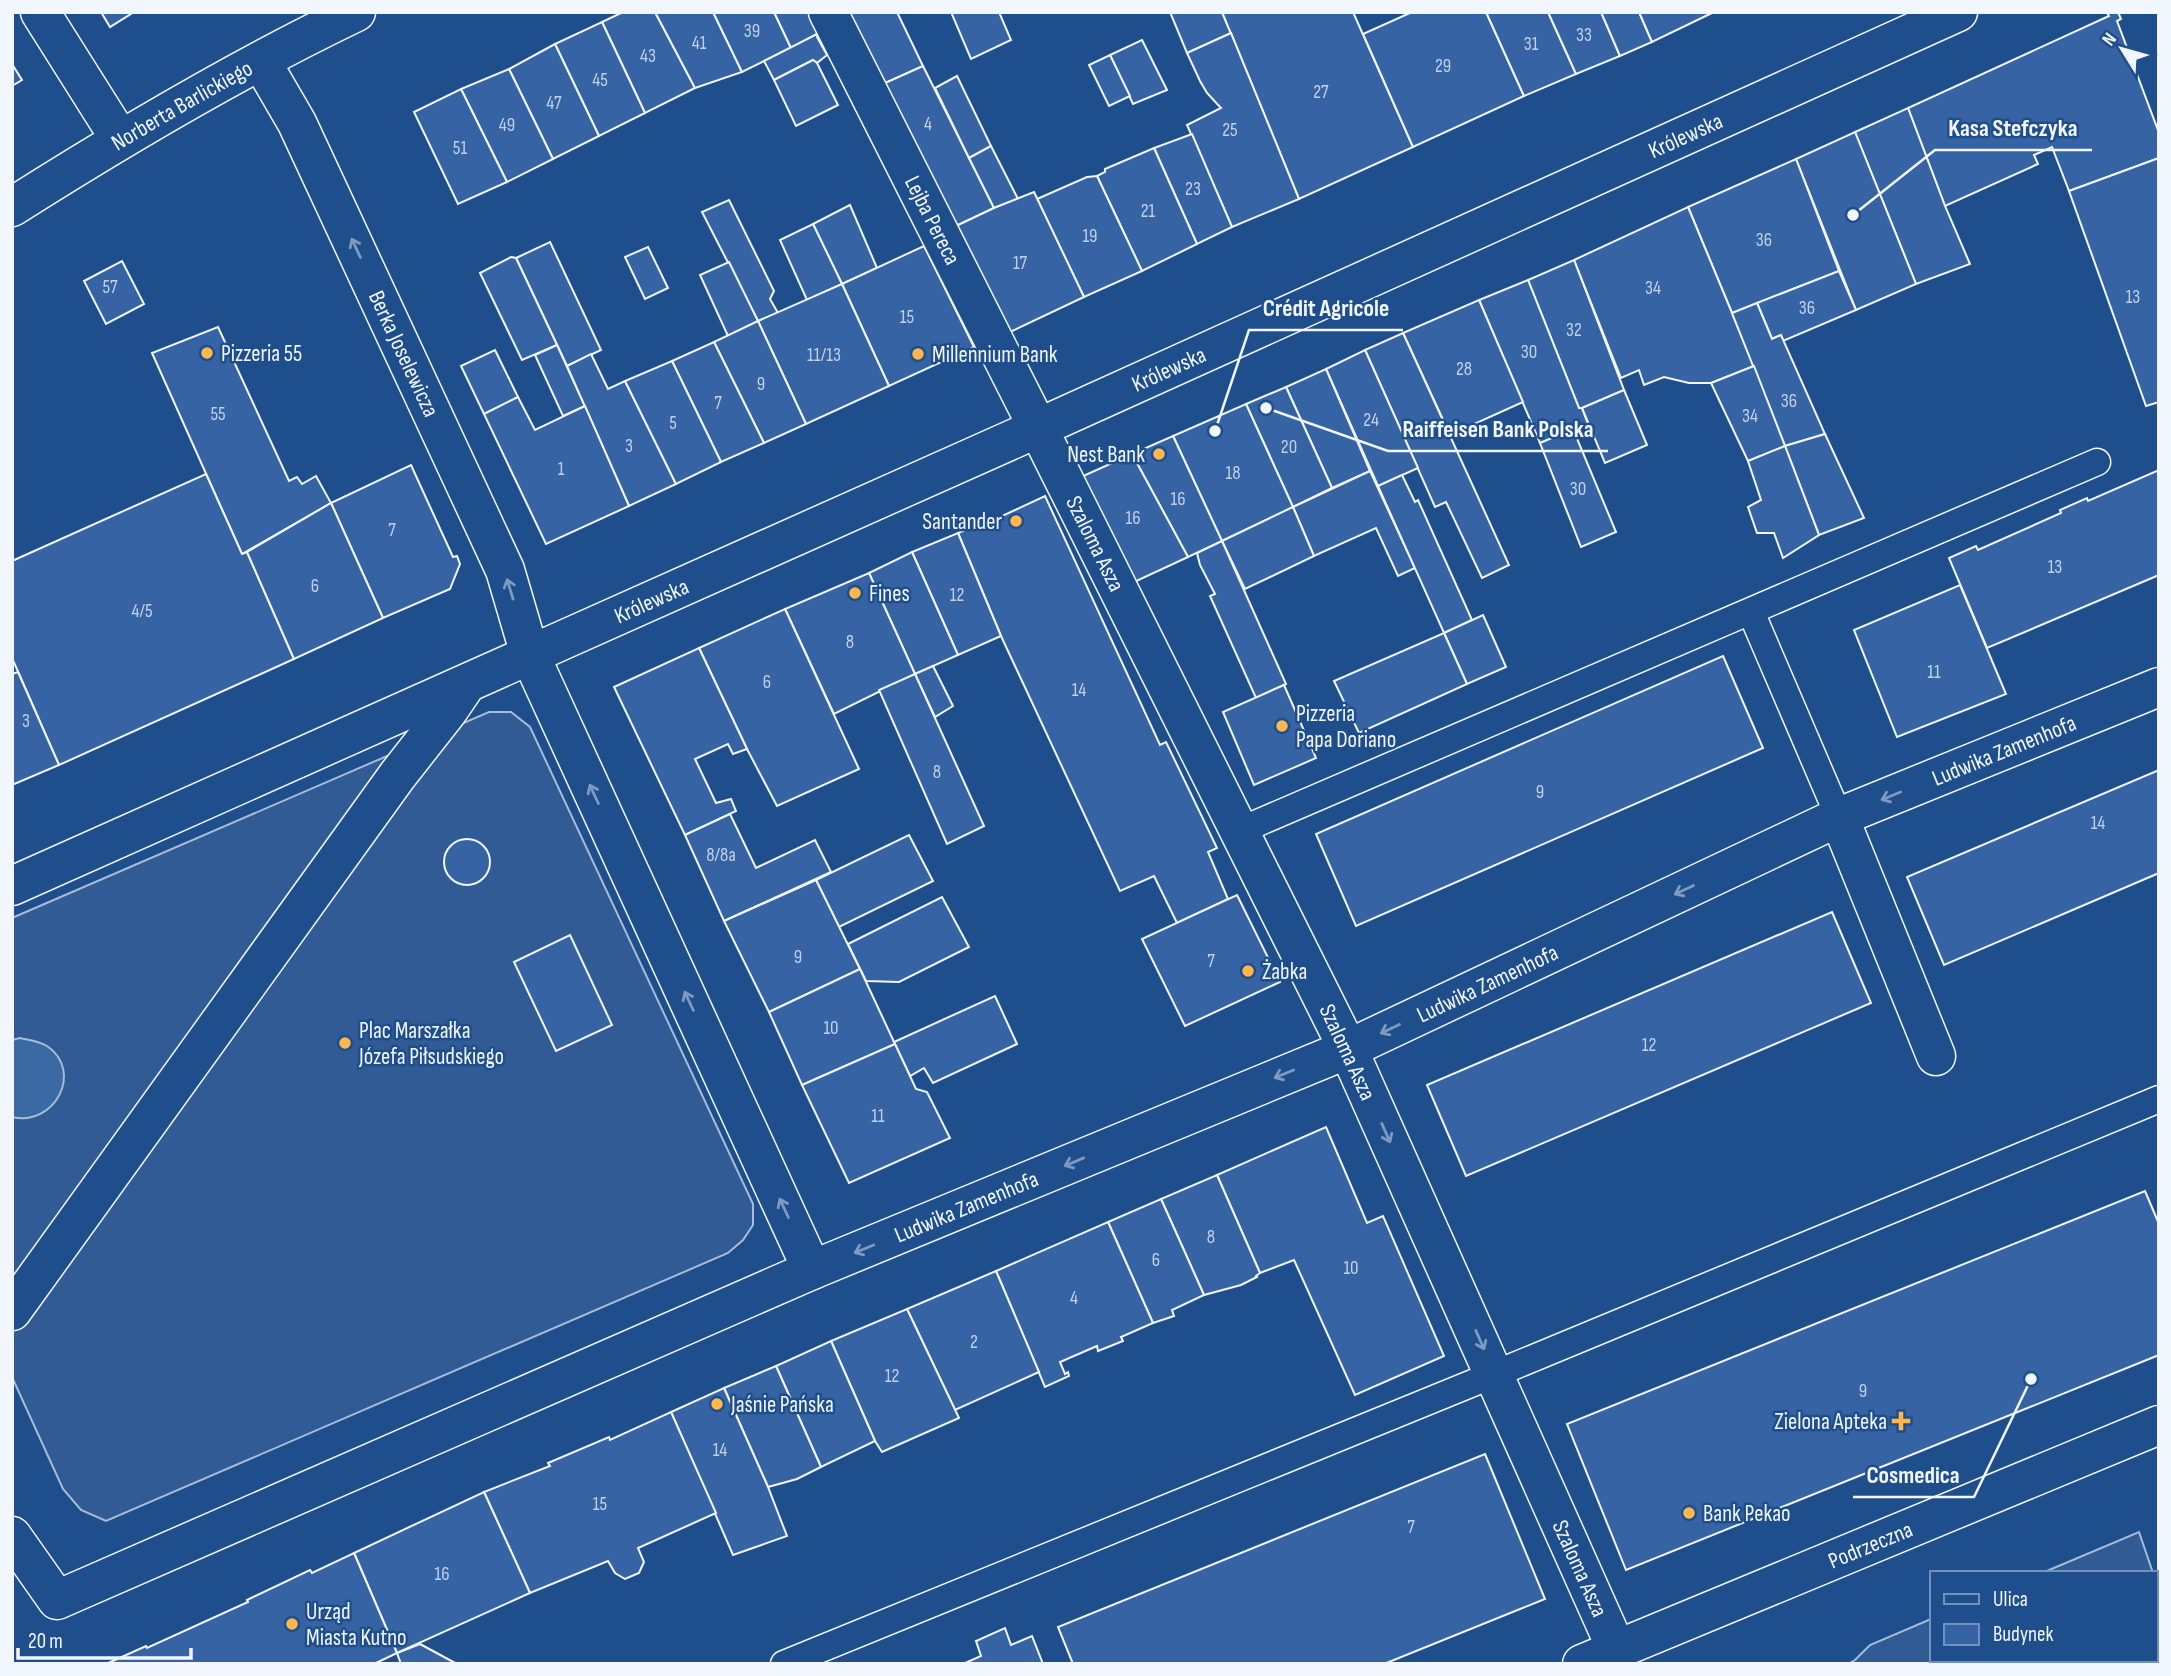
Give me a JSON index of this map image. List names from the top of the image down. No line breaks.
{"streets":{"street":["Norberta Barlickiego","Królewska","Lejba Pereca","Berka Joselewicza","Szaloma Asza","Ludwika Zamenhofa","Podrzeczna"]},"crossings":[["Norberta Barlickiego","Berka Joselewicza"],["Królewska","Lejba Pereca"],["Królewska","Berka Joselewicza"],["Królewska","Szaloma Asza"],["Lejba Pereca","Szaloma Asza"],["Szaloma Asza","Ludwika Zamenhofa"],["Szaloma Asza","Podrzeczna"]],"one_way":["Berka Joselewicza","Ludwika Zamenhofa"],"places":{"other":["Kasa Stefczyka","Pizzeria 55","Millennium Bank","Raiffeisen Bank Polska","Crédit Agricole","Nest Bank","Santander","Fines","Pizzeria Papa Doriano","Żabka","Plac Marszałka Józefa Piłsudskiego","Cosmedica","Jaśnie Pańska","Bank Pekao","Urząd Miasta Kutno"],"health":["Zielona Apteka"]},"house_numbers":["39","33","41","31","43","29","45","27","47","4","49","25","51","23","21","19","36","17","57","34","13","36","15","32","30","11/13","28","9","36","7","55","34","24","5","3","20","1","18","30","16","16","7","13","6","12","4/5","8","11","6","14","3","8","9","14","8/8a","9","7","10","12","11","8","6","10","4","2","12","9","14","15","7","16"],"legend":["Ulica","Budynek"],"scale_bar":"20 m","north":"top left"}
